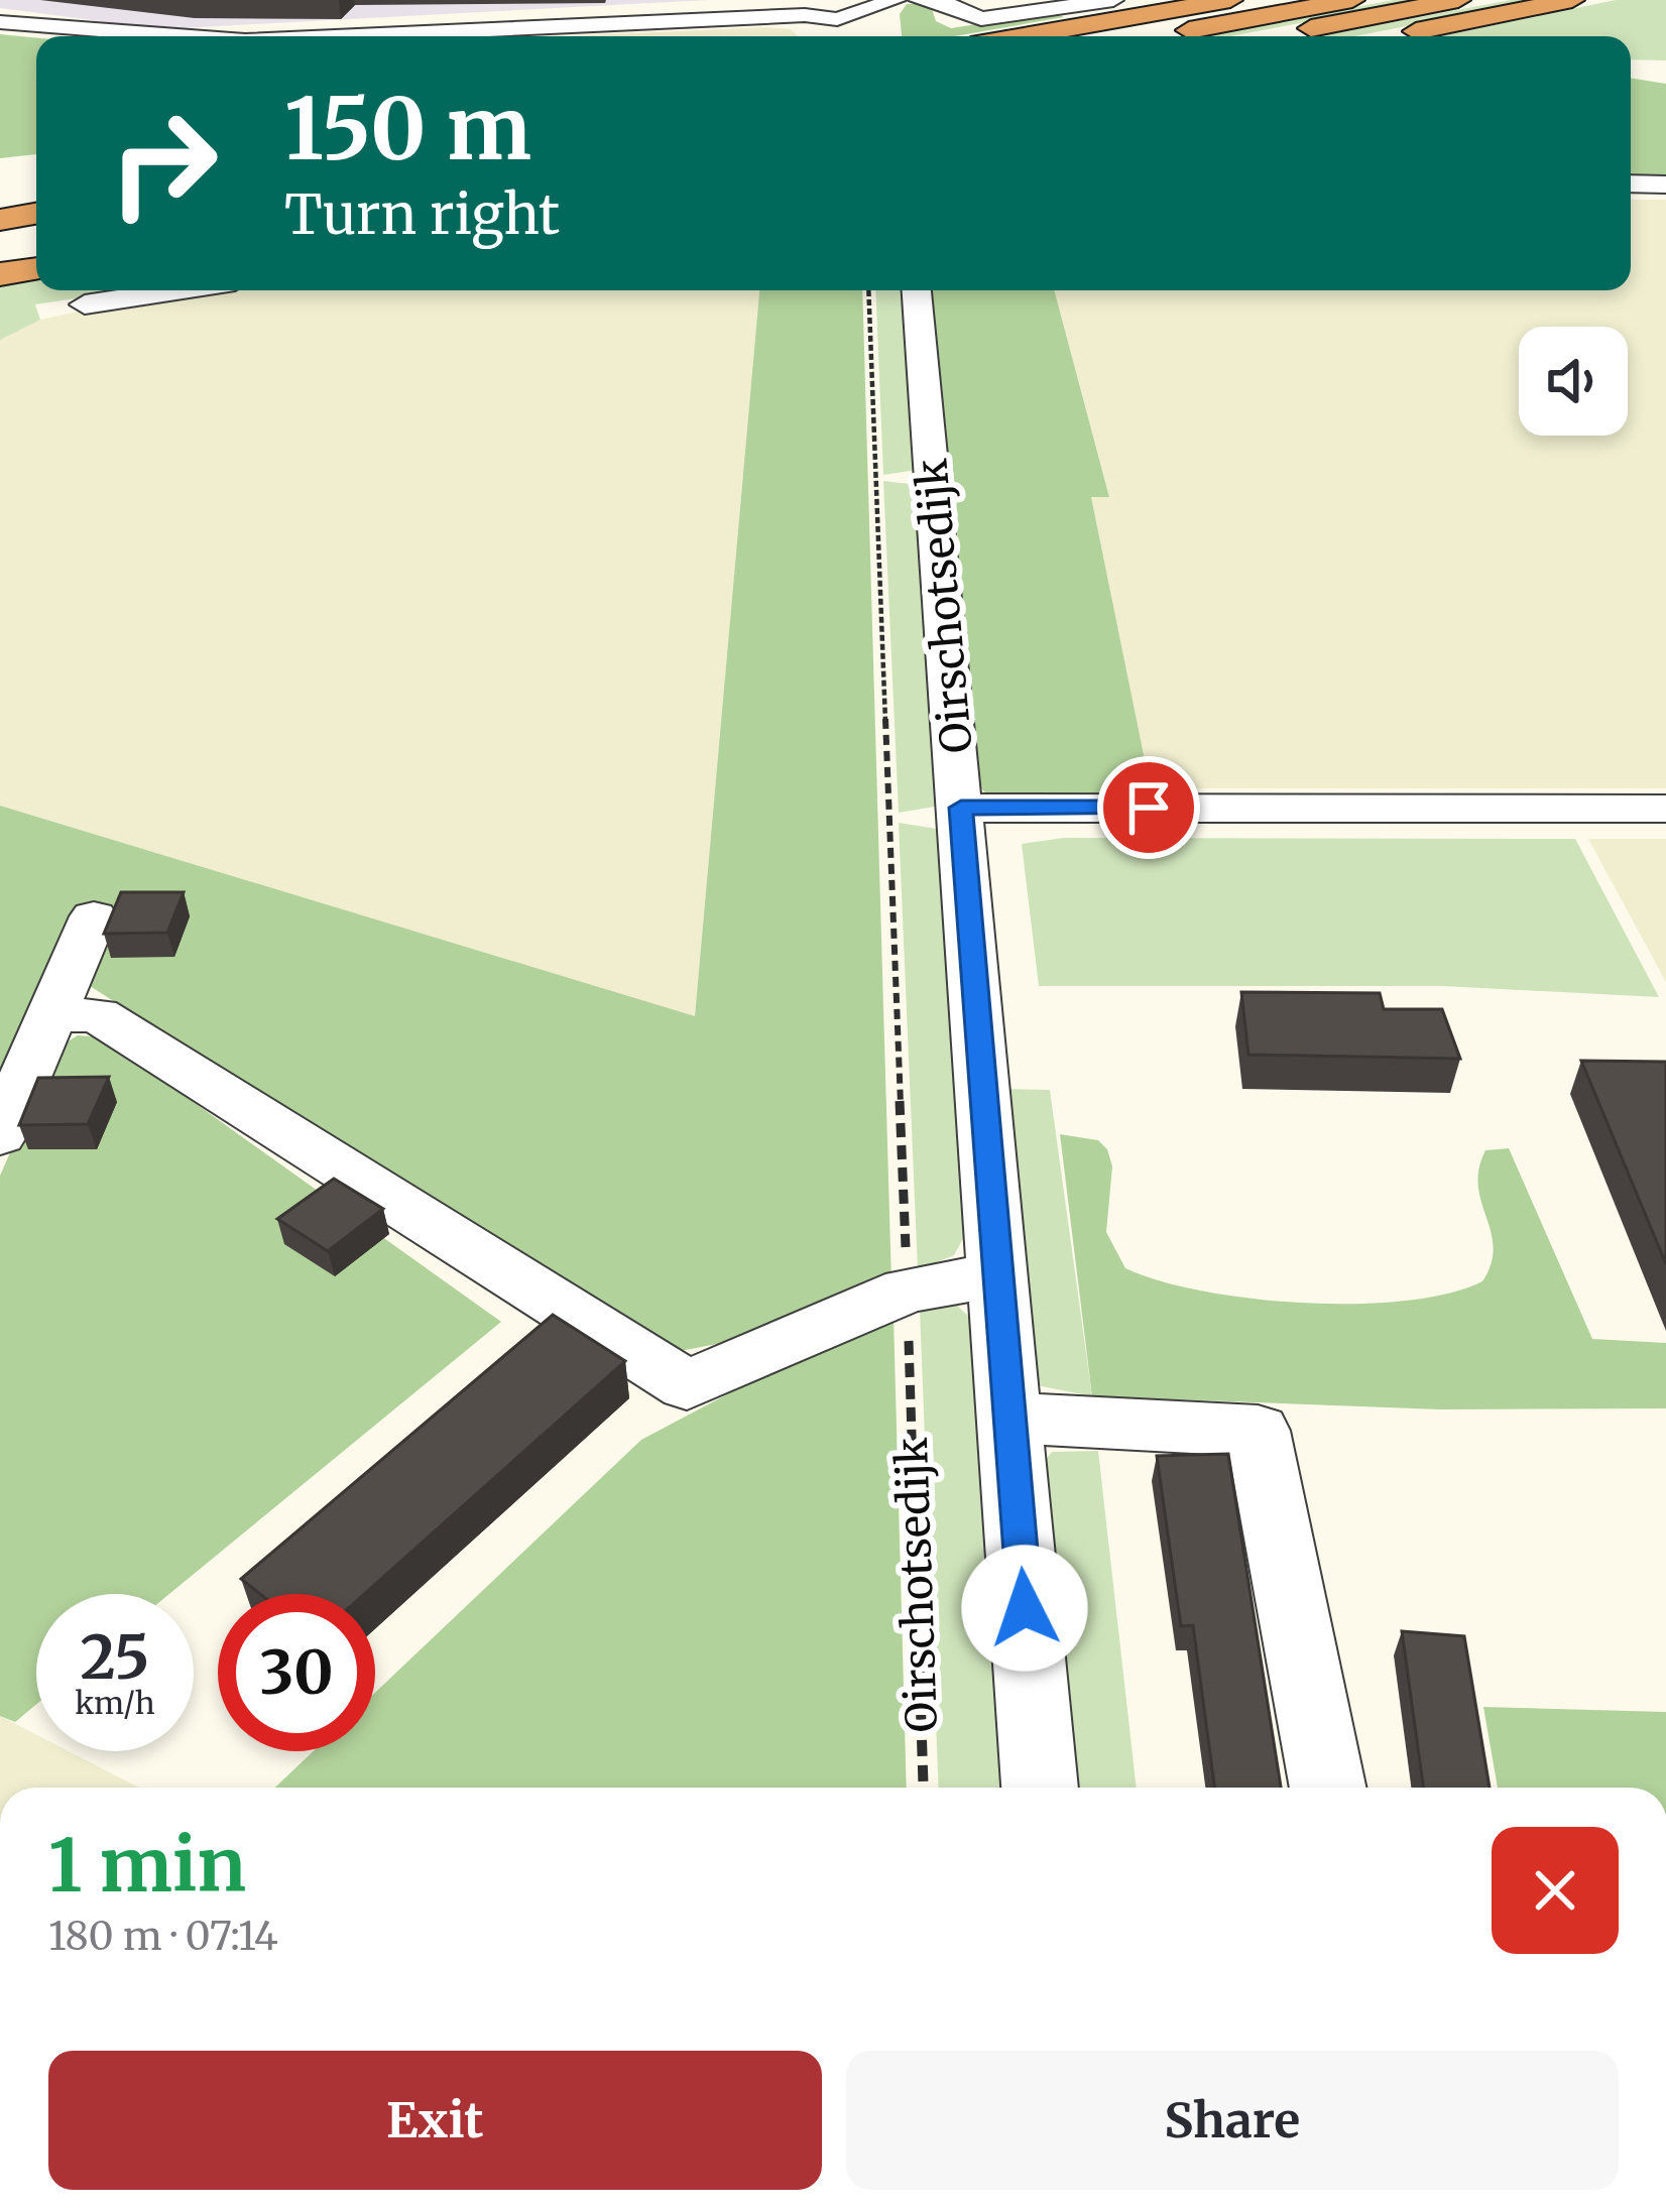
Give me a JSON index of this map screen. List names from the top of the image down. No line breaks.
{"streets":{"street":["Oirschotsedijk"]},"page":{"turn":["150 m","Turn right"],"speed":"25 km/h","limit":"30","heading":["1 min","180 m · 07:14"],"buttons":["Exit","Share"]}}
